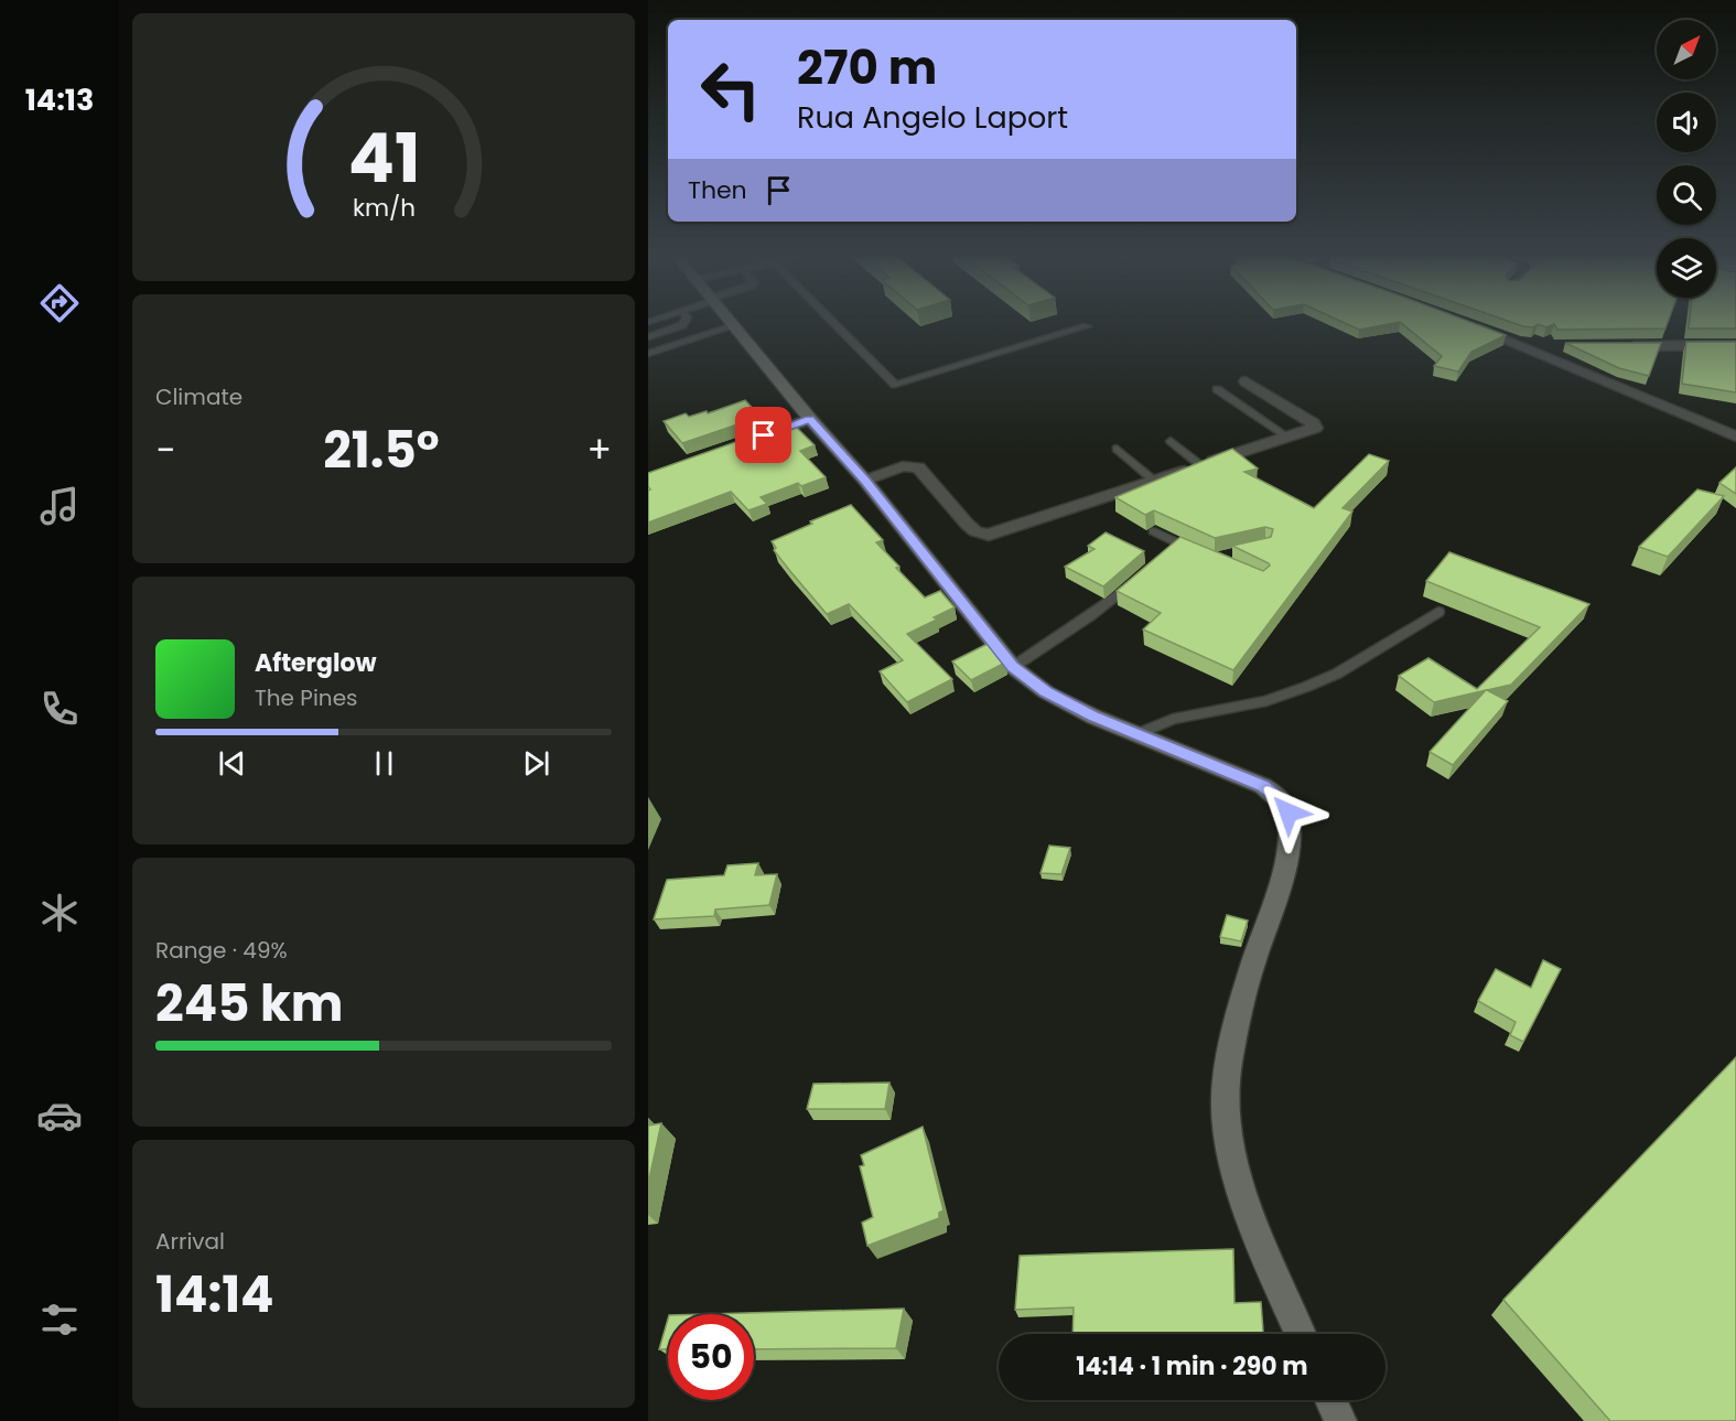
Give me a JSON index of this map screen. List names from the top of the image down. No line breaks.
{"north":"top right","page":{"tabs":"14:13","turn":["270 m","Rua Angelo Laport"],"then":"Then","tile":["Climate",["Range · 49%","245 km"],["Arrival","14:14"]],"heat":["−","21.5°","+"],"song":["Afterglow","The Pines"],"limit":"50","trip":"14:14 · 1 min · 290 m","gauge":["41","km/h"]}}
